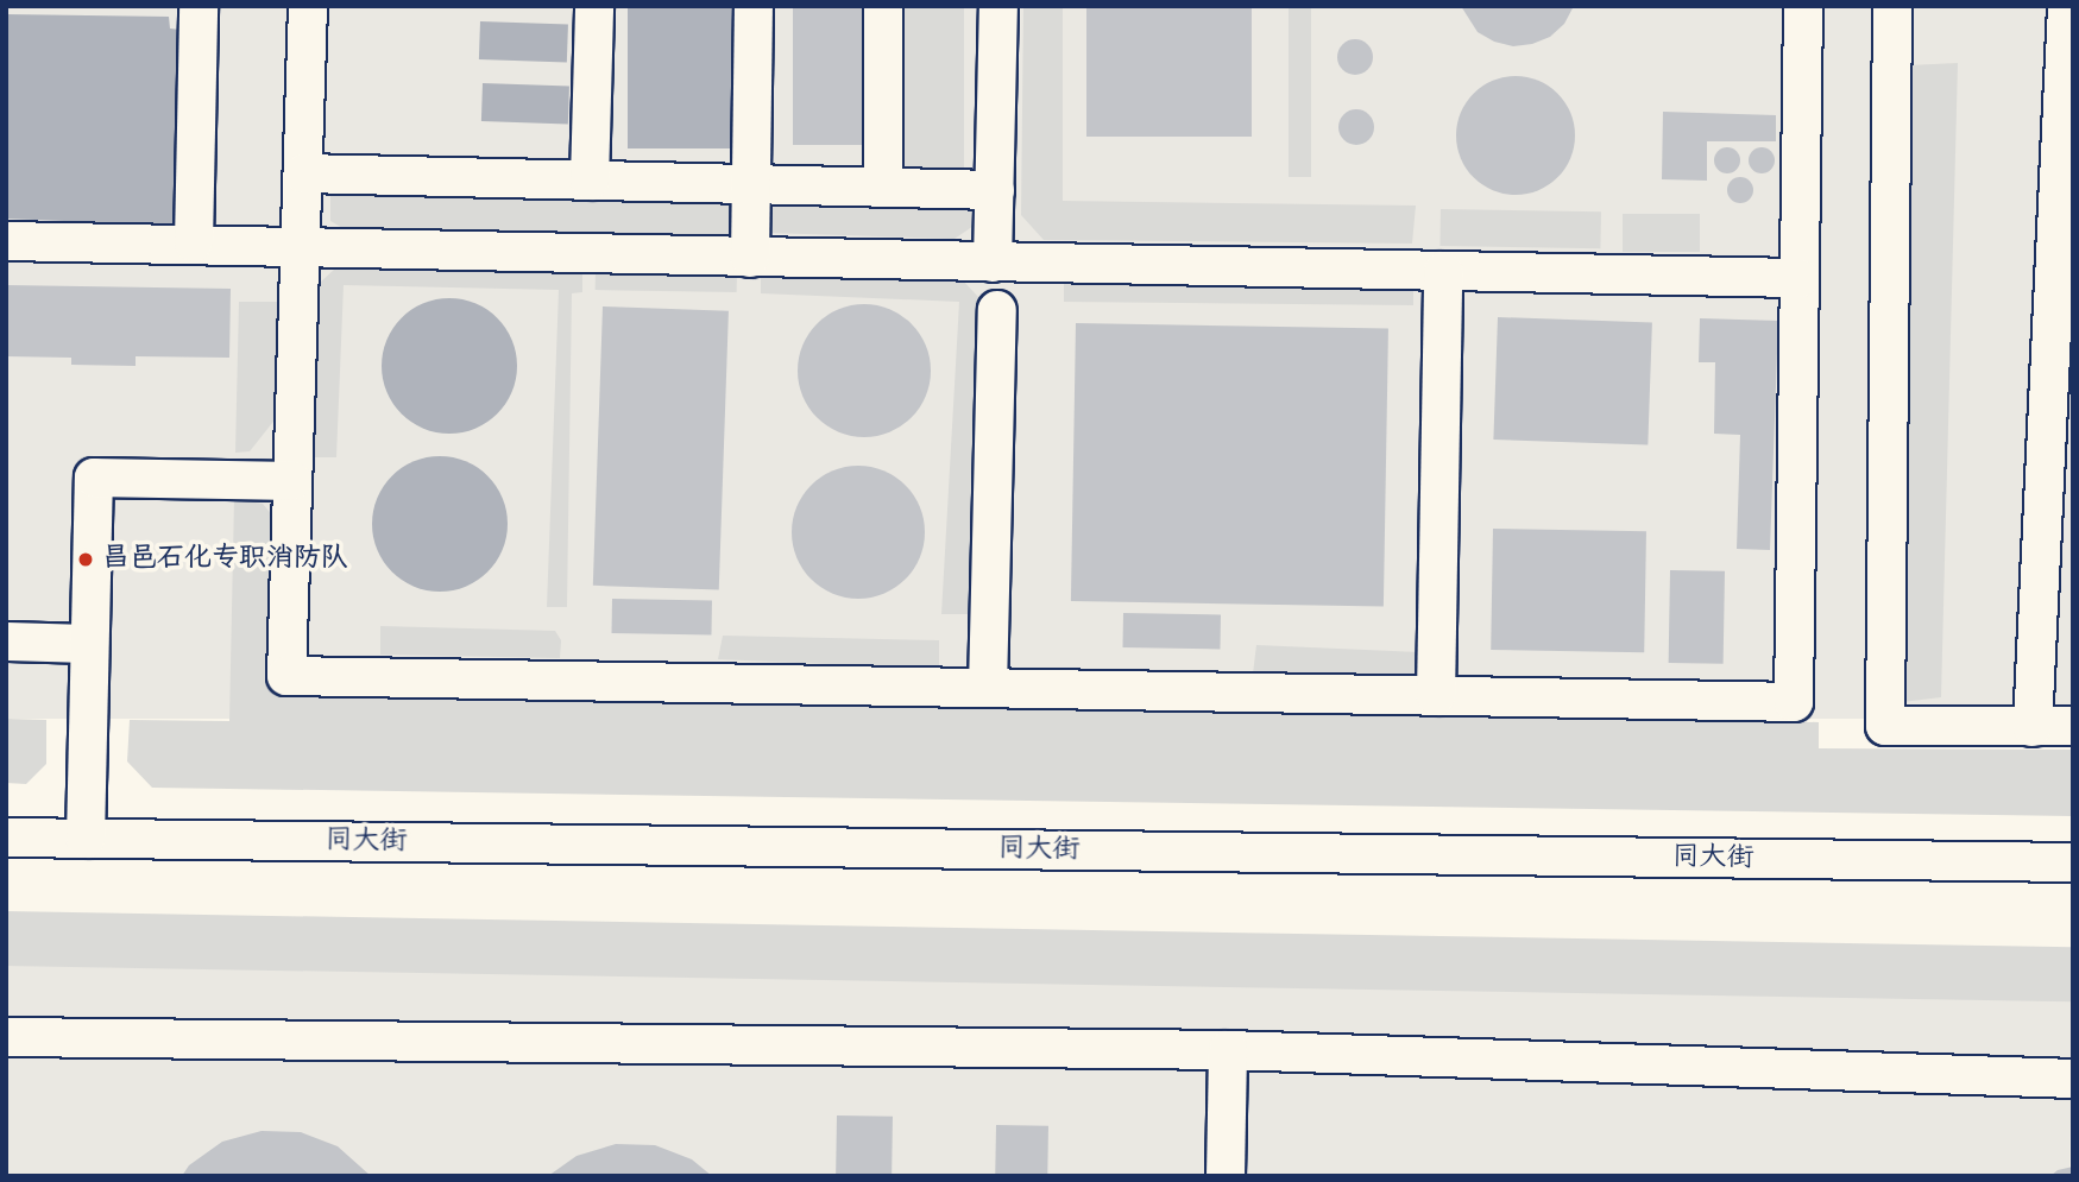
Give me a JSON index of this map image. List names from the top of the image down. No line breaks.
{"streets":{"street":["同大街"]},"places":["昌邑石化专职消防队"]}
